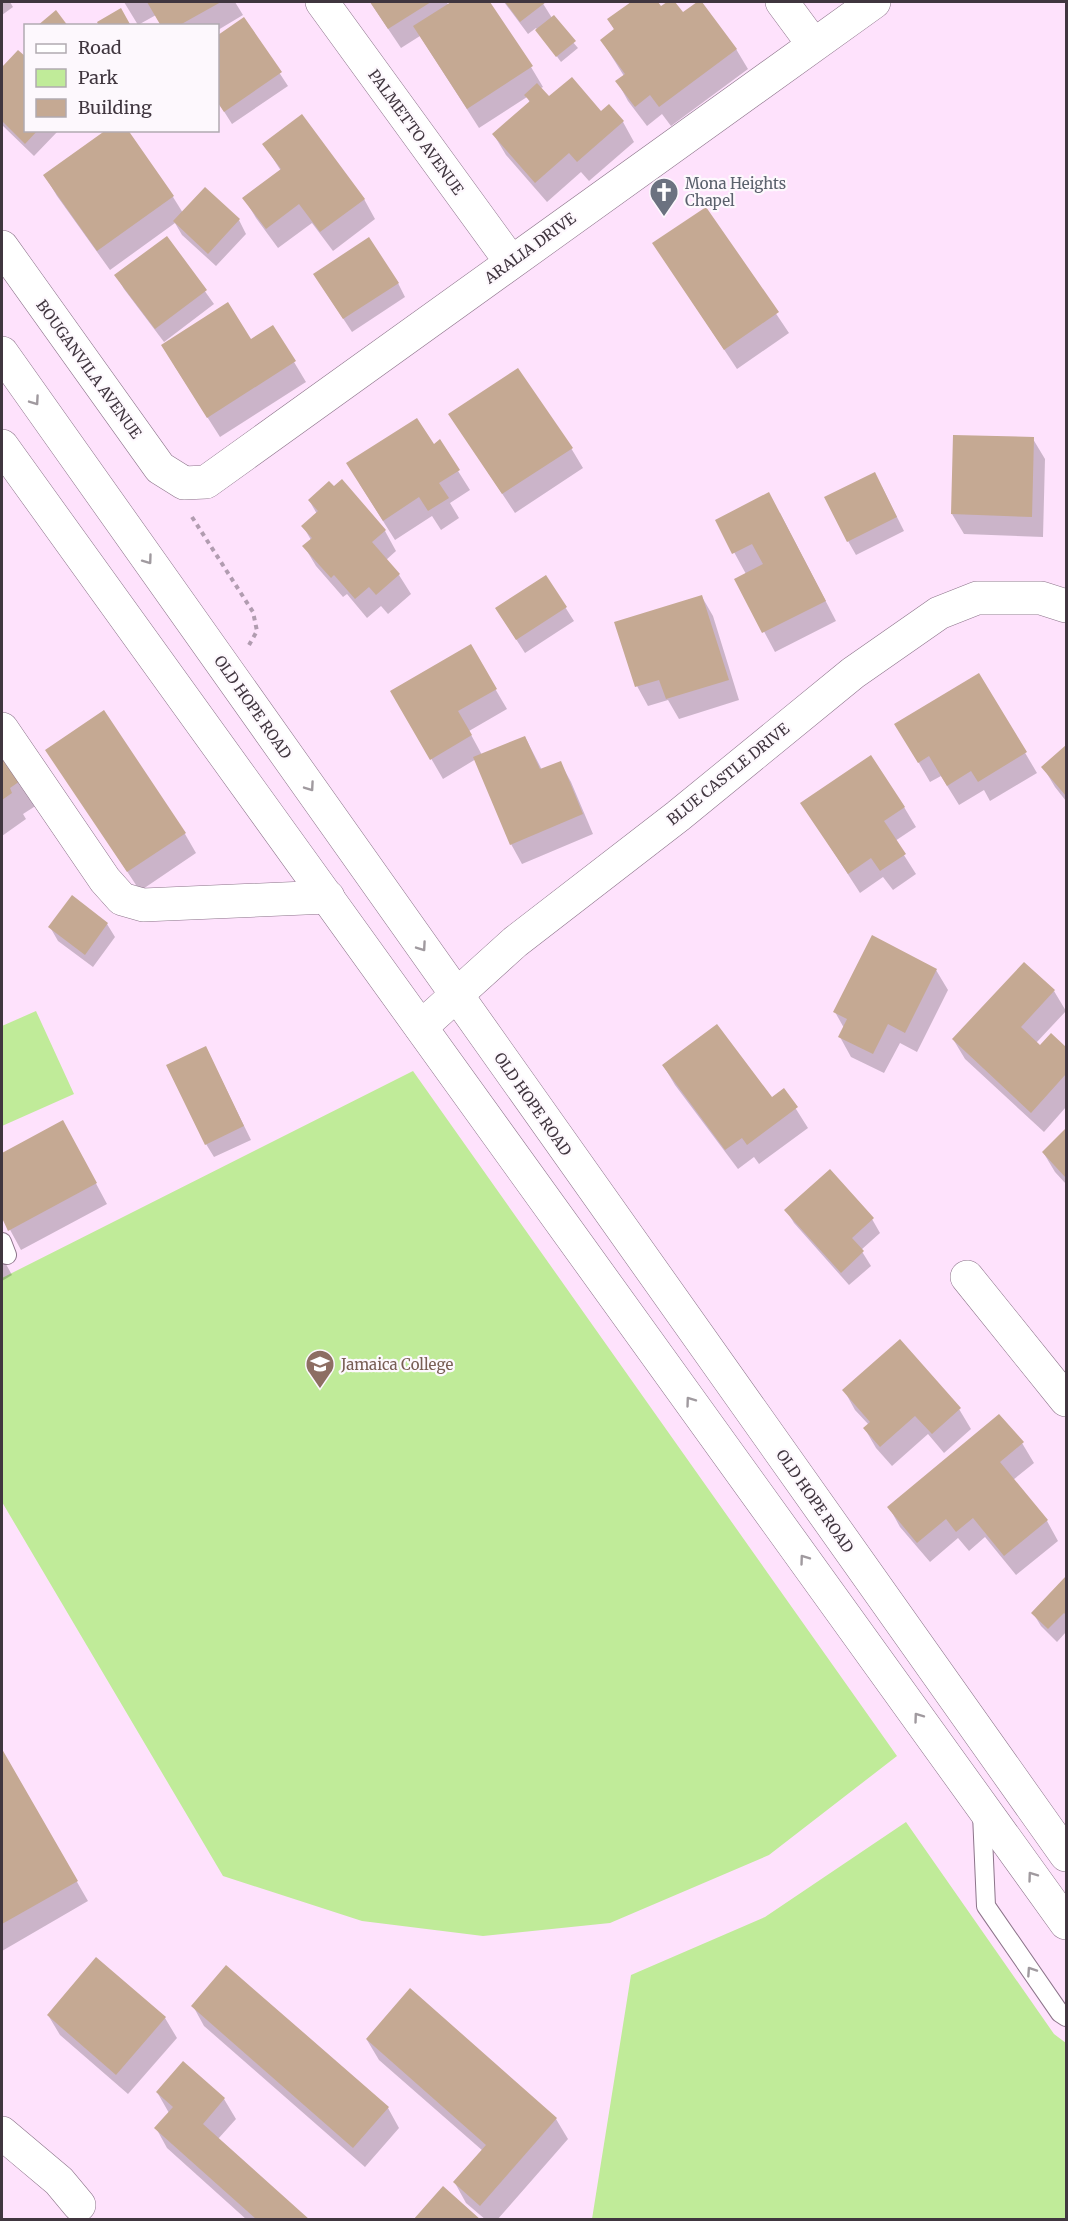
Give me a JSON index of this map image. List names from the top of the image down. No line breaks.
{"streets":{"main road":["PALMETTO AVENUE","ARALIA DRIVE","BOUGANVILA AVENUE","OLD HOPE ROAD","BLUE CASTLE DRIVE"]},"crossings":[["PALMETTO AVENUE","ARALIA DRIVE"],["ARALIA DRIVE","BOUGANVILA AVENUE"],["OLD HOPE ROAD","BLUE CASTLE DRIVE"]],"places":{"church":["Mona Heights Chapel"],"school or university":["Jamaica College"]},"legend":["Road","Park","Building"]}
